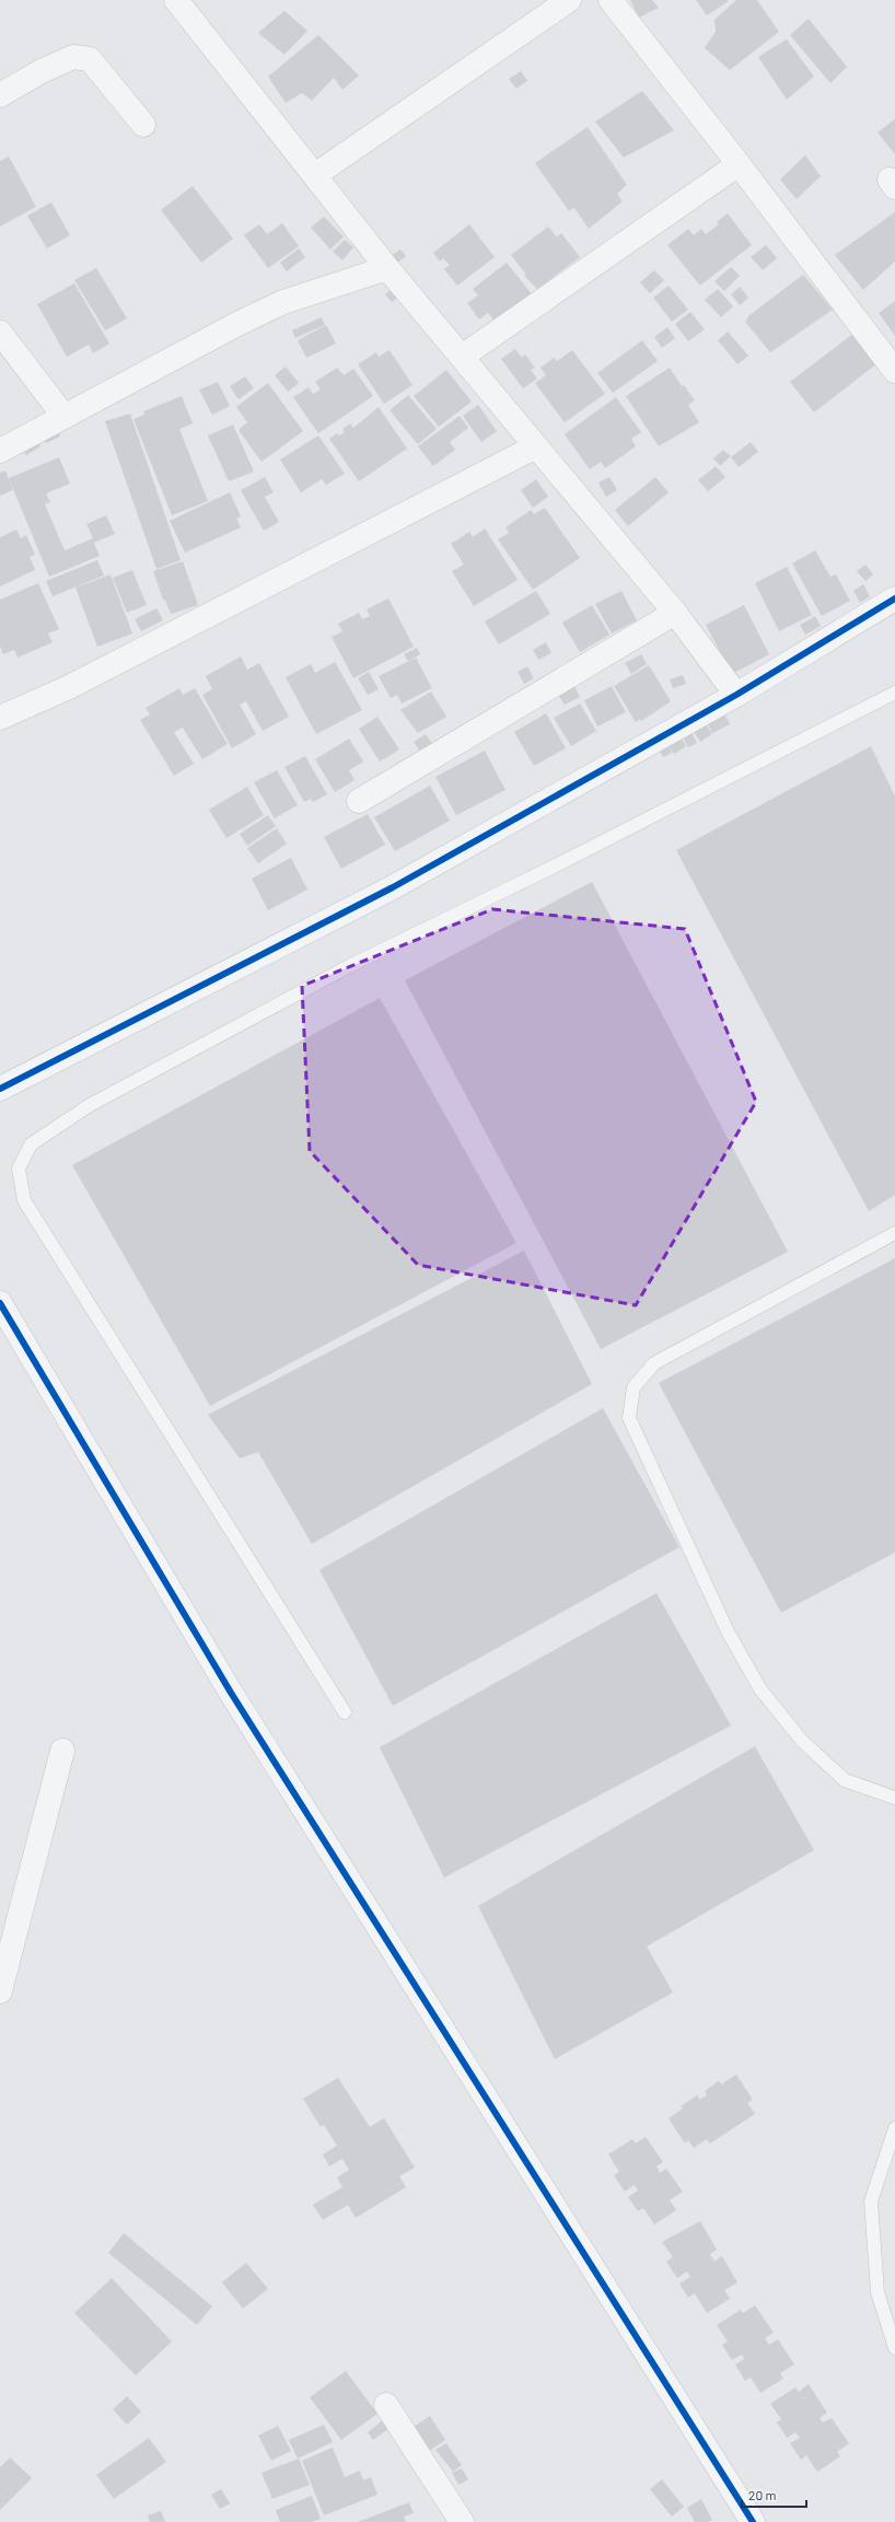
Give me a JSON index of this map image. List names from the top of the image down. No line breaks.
{"scale_bar":"20 m"}
